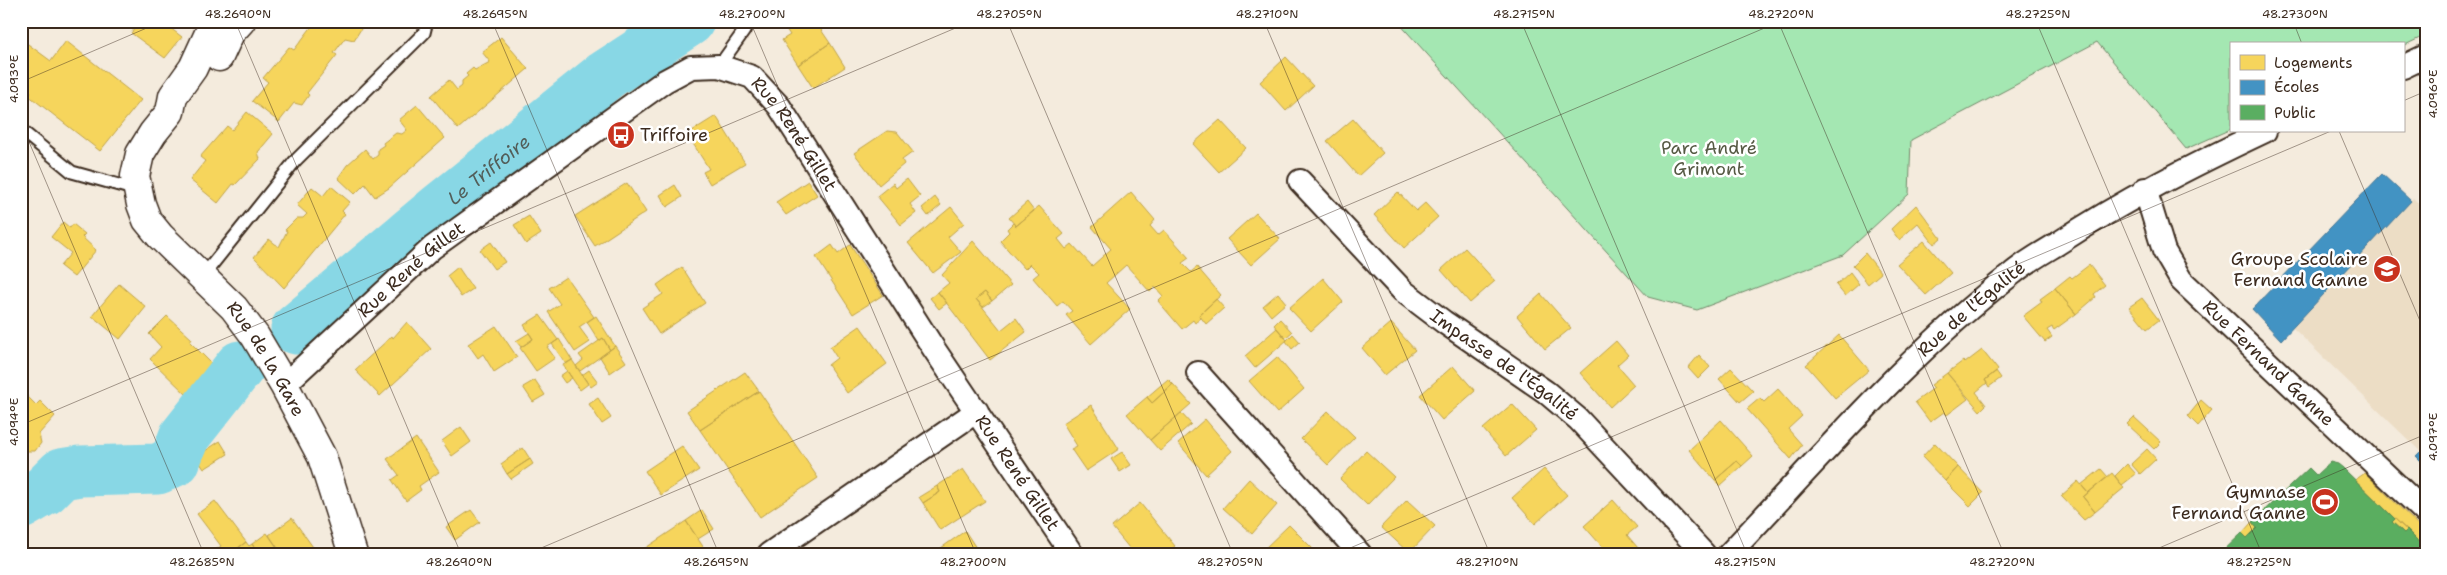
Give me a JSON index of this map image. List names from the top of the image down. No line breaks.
{"streets":{"street":["Rue René Gillet","Rue de l'Égalité","Rue de la Gare","Rue Fernand Ganne","Impasse de l'Égalité"]},"crossings":[["Rue René Gillet","Rue de la Gare"],["Rue de l'Égalité","Rue Fernand Ganne"]],"water":["Le Triffoire"],"parks":["Parc André Grimont"],"places":{"bus stop":["Triffoire"],"school or university":["Groupe Scolaire Fernand Ganne"],"sports":["Gymnase Fernand Ganne"]},"legend":["Logements","Écoles","Public"],"coordinates":["48.2690°N","48.2695°N","48.2700°N","48.2705°N","48.2710°N","48.2715°N","48.2720°N","48.2725°N","48.2730°N","4.093°E","4.096°E","4.094°E","4.097°E","48.2685°N"]}
